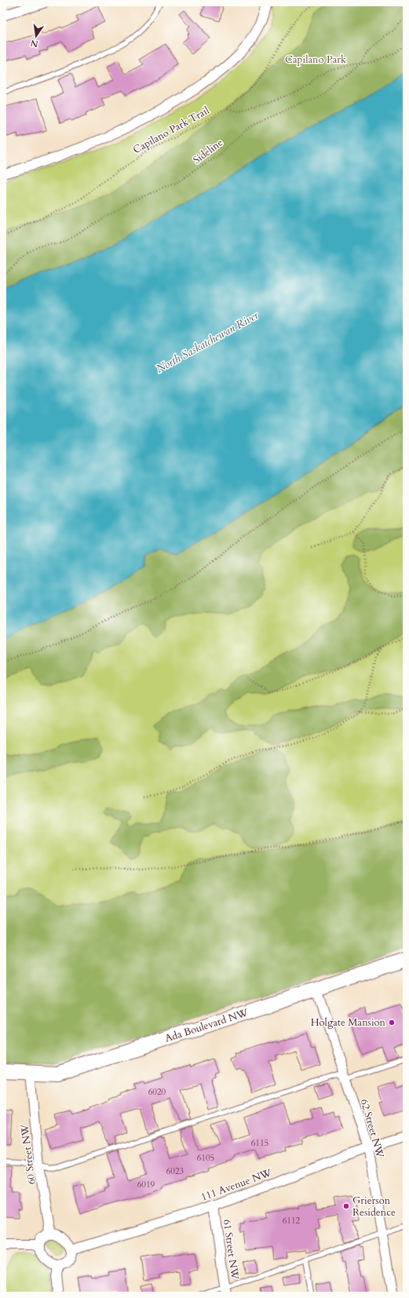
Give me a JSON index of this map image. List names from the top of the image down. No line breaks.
{"streets":{"street":["Ada Boulevard NW","62 Street NW","60 Street NW","111 Avenue NW","61 Street NW"],"path":["Capilano Park Trail","Sideline"]},"crossings":[["Ada Boulevard NW","62 Street NW"],["Ada Boulevard NW","60 Street NW"],["62 Street NW","111 Avenue NW"],["60 Street NW","111 Avenue NW"],["111 Avenue NW","61 Street NW"]],"water":["North Saskatchewan River"],"parks":["Capilano Park"],"places":["Holgate Mansion","Grierson Residence"],"house_numbers":["6020","6115","6105","6023","6019","6112"],"north":"bottom"}
